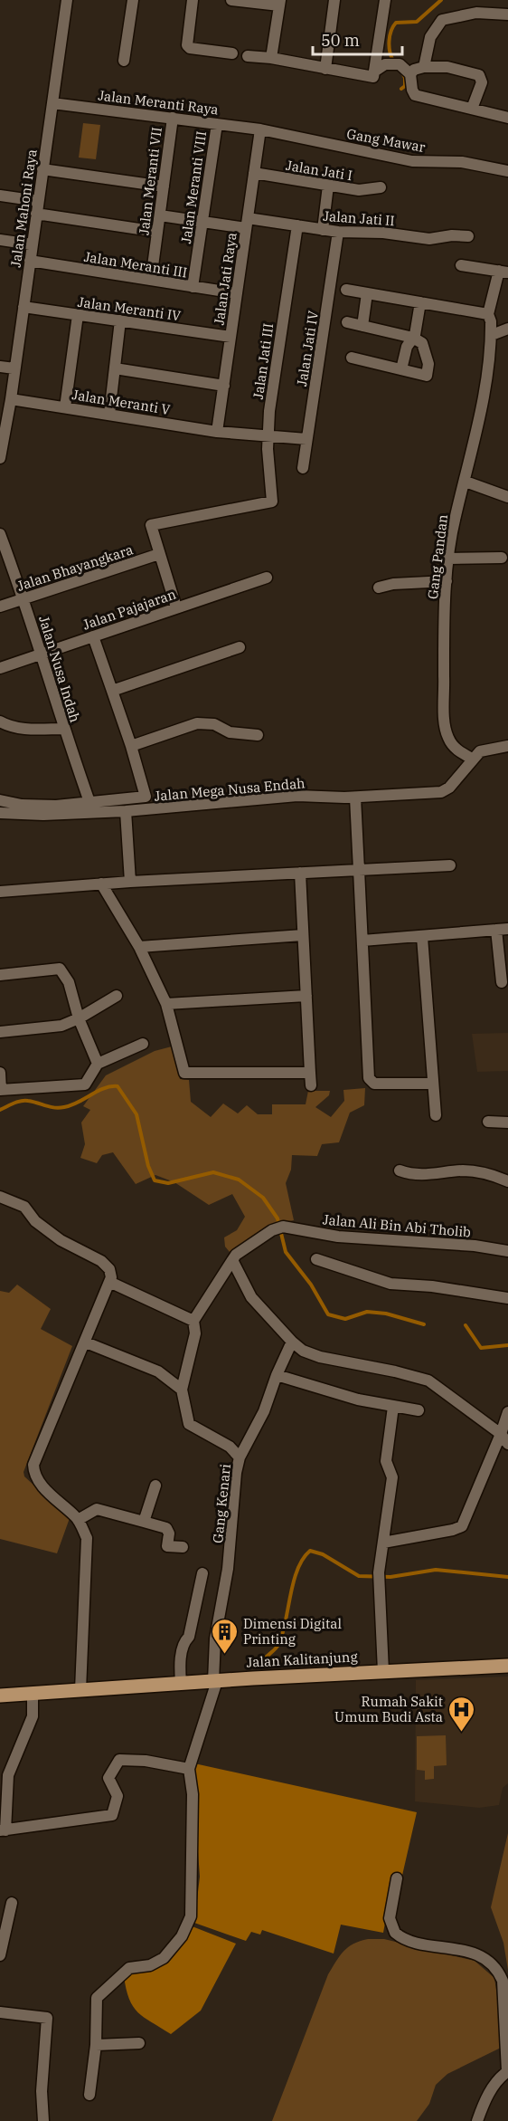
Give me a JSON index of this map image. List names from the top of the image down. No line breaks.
{"streets":{"main road":["Jalan Kalitanjung"],"street":["Jalan Meranti Raya","Gang Mawar","Jalan Jati I","Jalan Meranti VII","Jalan Meranti VIII","Jalan Mahoni Raya","Jalan Jati II","Jalan Meranti III","Jalan Jati Raya","Jalan Meranti IV","Jalan Jati IV","Jalan Jati III","Jalan Meranti V","Gang Pandan","Jalan Bhayangkara","Jalan Pajajaran","Jalan Nusa Indah","Jalan Mega Nusa Endah","Jalan Ali Bin Abi Tholib","Gang Kenari"]},"crossings":[["Jalan Meranti Raya","Gang Mawar"],["Jalan Meranti Raya","Jalan Meranti VII"],["Jalan Meranti Raya","Jalan Meranti VIII"],["Jalan Meranti Raya","Jalan Mahoni Raya"],["Jalan Meranti Raya","Jalan Jati Raya"],["Gang Mawar","Jalan Jati Raya"],["Jalan Jati I","Jalan Jati Raya"],["Jalan Meranti VII","Jalan Jati II"],["Jalan Meranti VII","Jalan Meranti III"],["Jalan Meranti VIII","Jalan Jati II"],["Jalan Meranti VIII","Jalan Meranti III"],["Jalan Mahoni Raya","Jalan Meranti III"],["Jalan Mahoni Raya","Jalan Meranti IV"],["Jalan Mahoni Raya","Jalan Meranti V"],["Jalan Jati II","Jalan Jati Raya"],["Jalan Jati II","Jalan Jati IV"],["Jalan Jati II","Jalan Jati III"],["Jalan Meranti III","Jalan Jati Raya"],["Jalan Jati Raya","Jalan Meranti IV"],["Jalan Jati Raya","Jalan Meranti V"],["Jalan Jati IV","Jalan Meranti V"],["Jalan Jati III","Jalan Meranti V"],["Jalan Jati III","Jalan Bhayangkara"],["Gang Pandan","Jalan Mega Nusa Endah"],["Jalan Bhayangkara","Jalan Nusa Indah"],["Jalan Pajajaran","Jalan Nusa Indah"],["Jalan Nusa Indah","Jalan Mega Nusa Endah"],["Gang Kenari","Jalan Kalitanjung"]],"places":{"building":["Dimensi Digital Printing"],"hospital":["Rumah Sakit Umum Budi Asta"]},"scale_bar":"50 m"}
